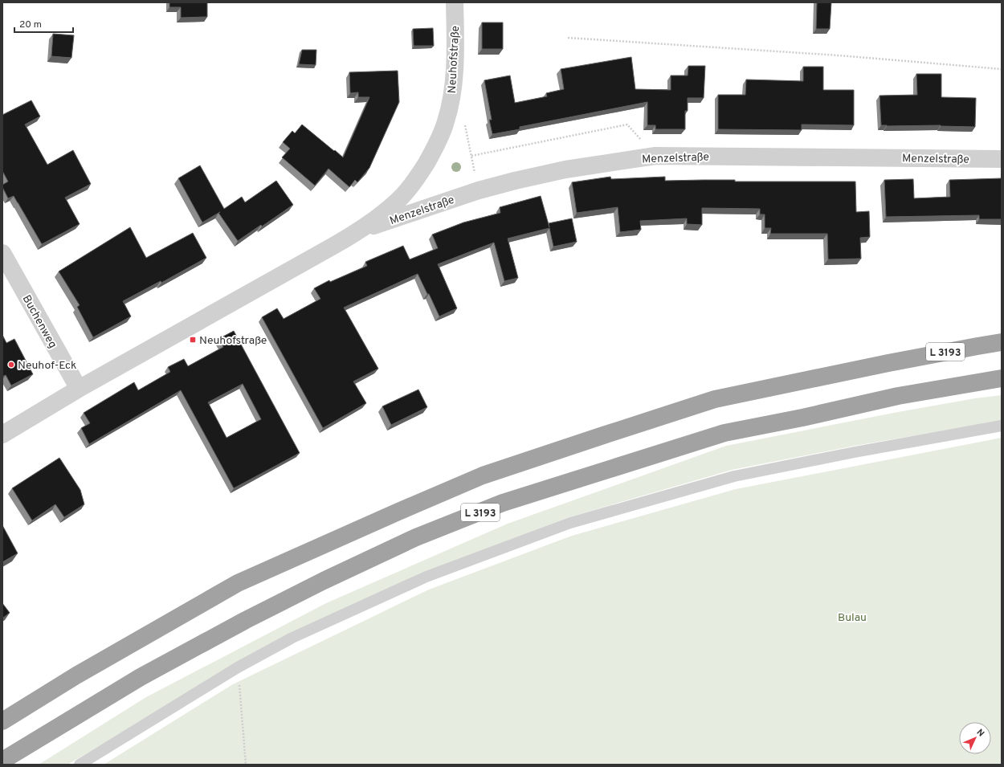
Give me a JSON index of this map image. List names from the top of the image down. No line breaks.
{"streets":{"highway":["L 3193"],"street":["Neuhofstraße","Menzelstraße","Buchenweg"]},"crossings":[["Neuhofstraße","Menzelstraße"],["Neuhofstraße","Buchenweg"]],"parks":["Bulau"],"places":{"transit":["Neuhofstraße"],"other":["Neuhof-Eck"]},"scale_bar":"20 m","north":"top right"}
